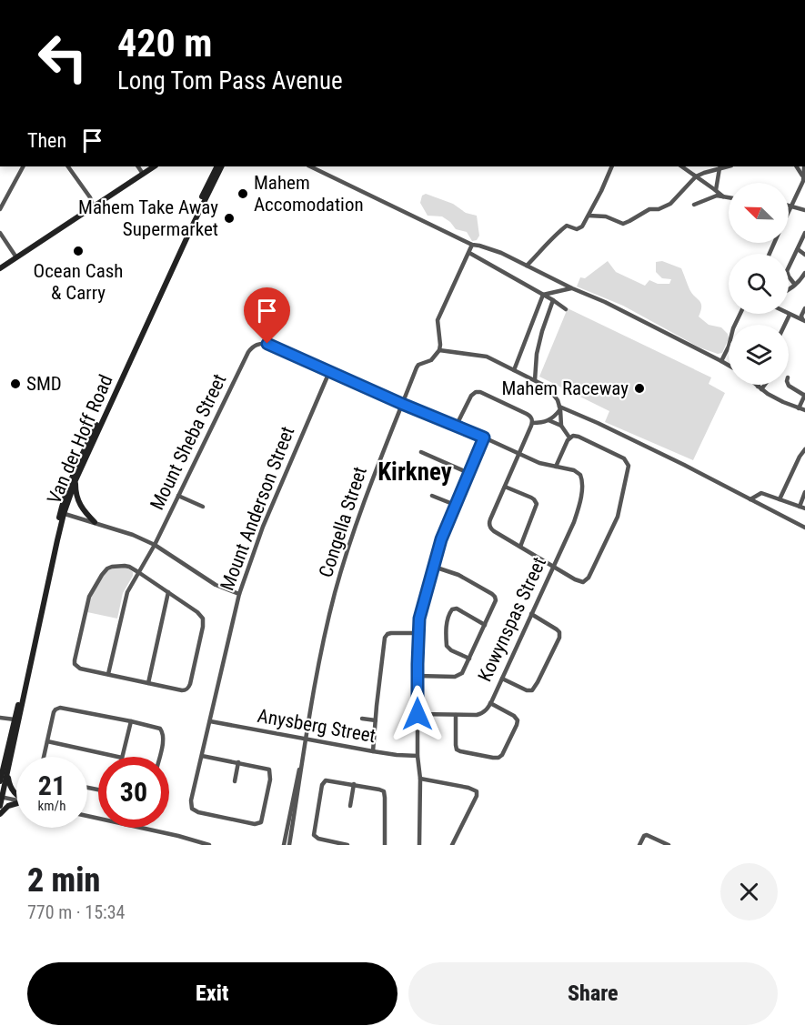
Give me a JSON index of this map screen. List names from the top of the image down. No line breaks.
{"streets":{"main road":["Van der Hoff Road"],"street":["Mount Sheba Street","Mount Anderson Street","Congella Street","Kowynspas Street","Anysberg Street"]},"crossings":[["Mount Sheba Street","Mount Anderson Street"],["Mount Anderson Street","Anysberg Street"],["Congella Street","Anysberg Street"]],"districts":["Kirkney"],"places":["Mahem Accomodation","Mahem Take Away Supermarket","Ocean Cash & Carry","SMD","Mahem Raceway"],"north":"top left","page":{"turn":["420 m","Long Tom Pass Avenue"],"then":"Then","speed":"21 km/h","limit":"30","heading":["2 min","770 m · 15:34"],"buttons":["Exit","Share"]}}
